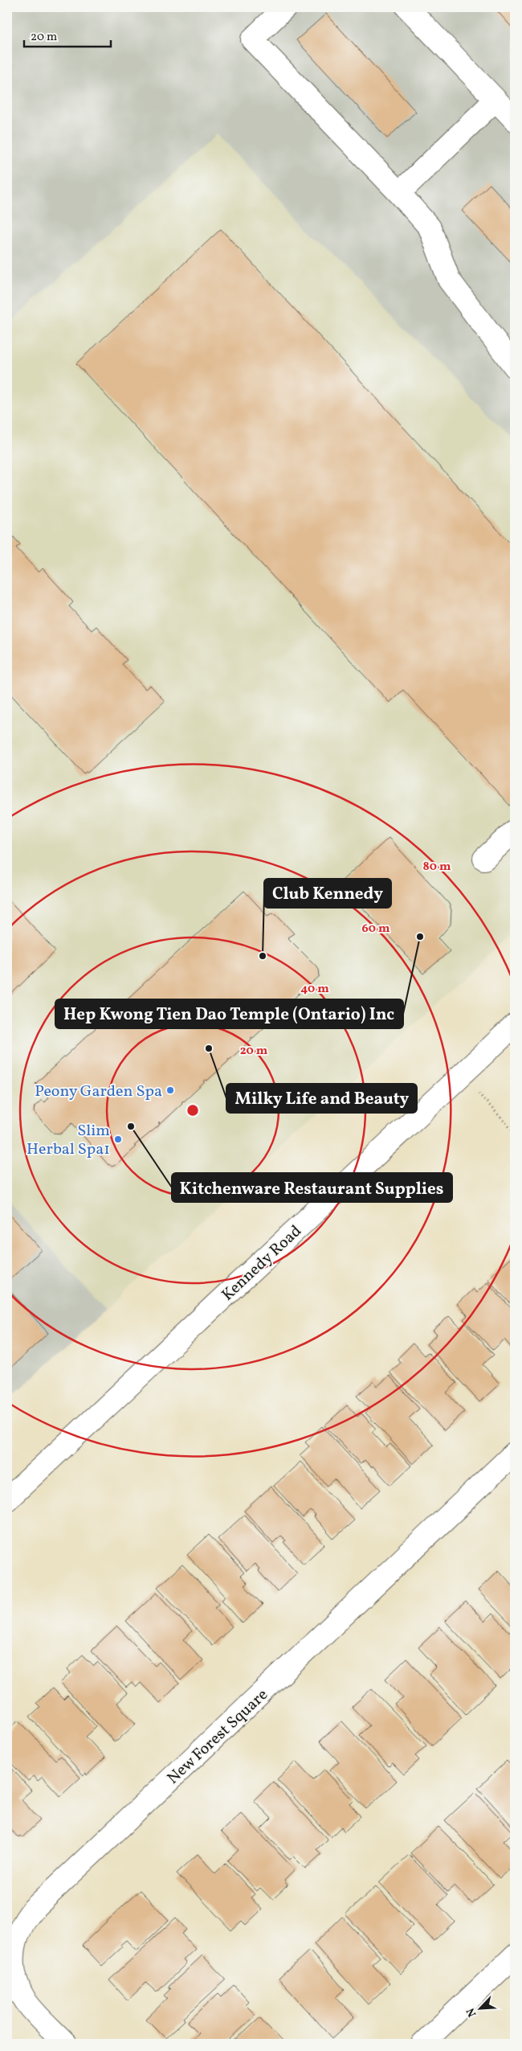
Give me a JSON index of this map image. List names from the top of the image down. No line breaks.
{"streets":{"street":["Kennedy Road","New Forest Square"]},"places":["Hep Kwong Tien Dao Temple (Ontario) Inc","Club Kennedy","Milky Life and Beauty","Peony Garden Spa","Kitchenware Restaurant Supplies","Slim Herbal Spa1"],"scale_bar":"20 m","north":"bottom left","rings":["80 m","60 m","40 m","20 m"]}
